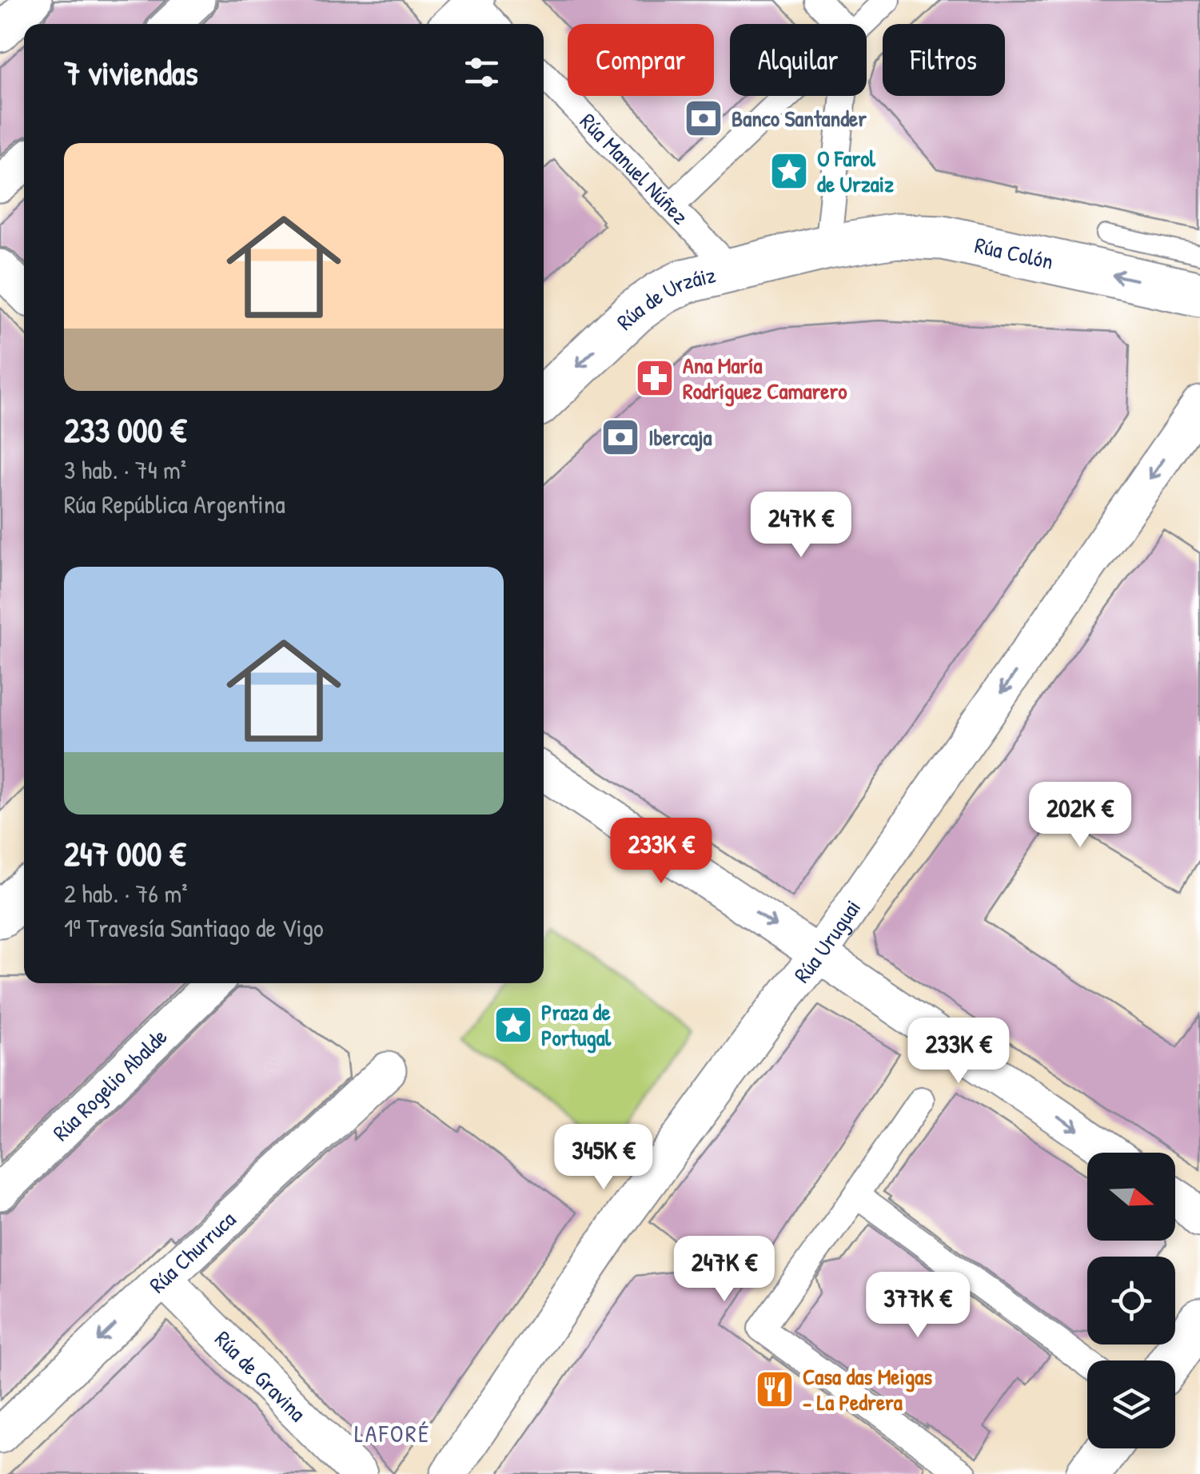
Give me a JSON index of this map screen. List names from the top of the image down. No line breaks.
{"streets":{"main road":["Rúa Colón","Rúa de Urzáiz"],"street":["Rúa Manuel Núñez","Rúa Uruguai","Rúa Rogelio Abalde","Rúa Churruca","Rúa de Gravina"]},"crossings":[["Rúa Manuel Núñez","Rúa de Urzáiz"],["Rúa Colón","Rúa de Urzáiz"],["Rúa Churruca","Rúa de Gravina"]],"one_way":["Rúa Colón","Rúa de Urzáiz","Rúa Uruguai","Rúa Churruca"],"districts":["LAFORÉ"],"places":{"bank":["Banco Santander","Ibercaja"],"place":["O Farol de Urzaiz","Praza de Portugal"],"pharmacy":["Ana María Rodríguez Camarero"],"restaurant":["Casa das Meigas - La Pedrera"]},"north":"right","page":{"chip":["Comprar","Alquilar","Filtros"],"heading":"7 viviendas","list":[{"name":"233 000 €","note":"3 hab. · 74 m² · Rúa República Argentina"},{"name":"247 000 €","note":"2 hab. · 76 m² · 1ª Travesía Santiago de Vigo"}],"price":["247K €","202K €","233K €","233K €","345K €","247K €","377K €"]}}
